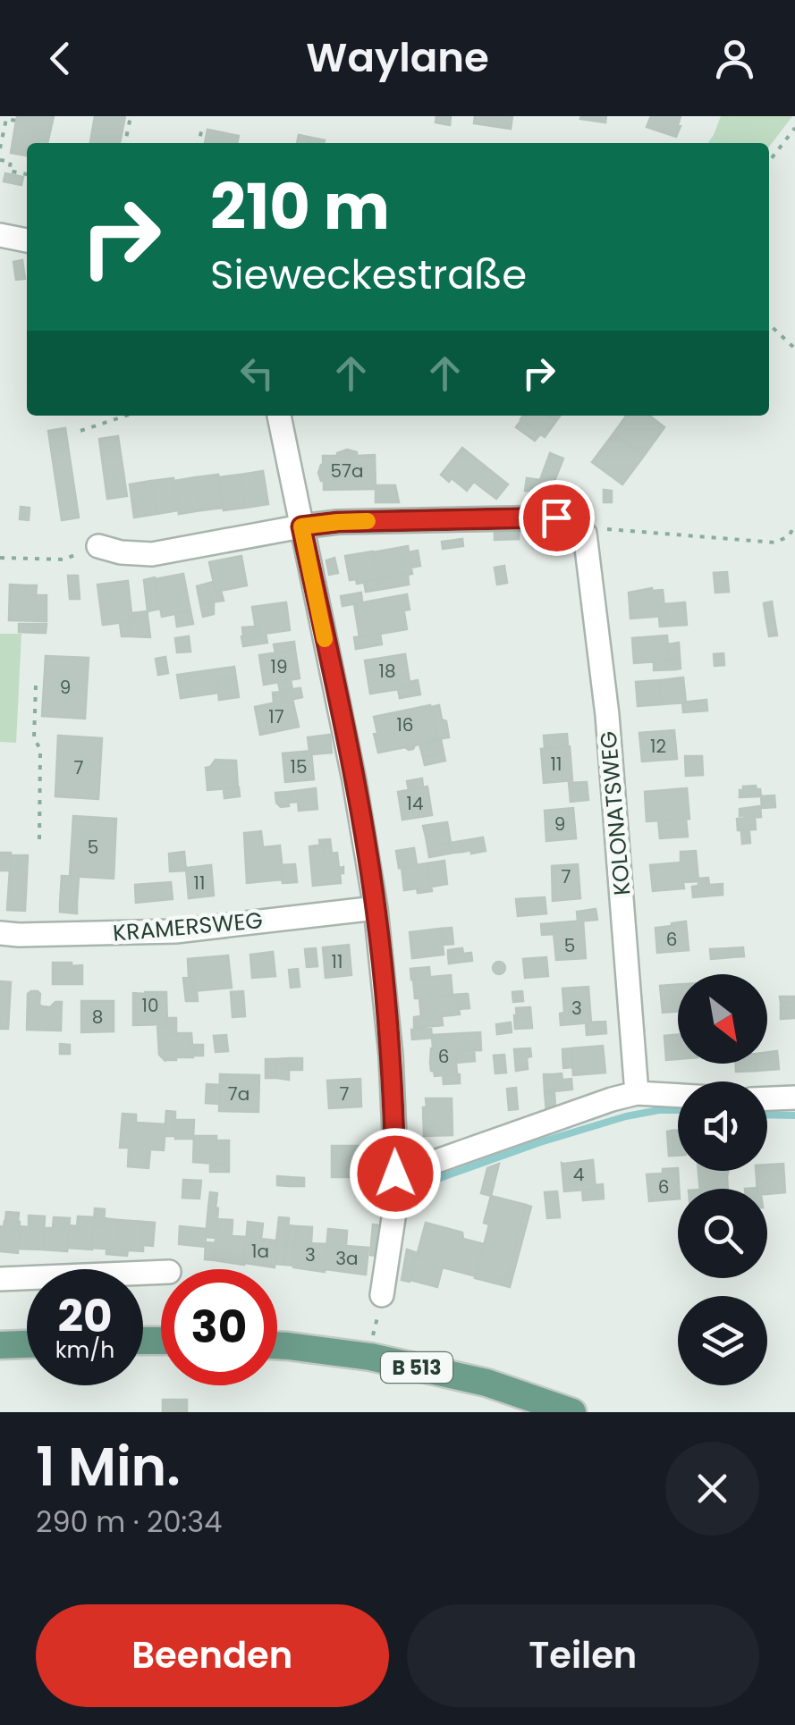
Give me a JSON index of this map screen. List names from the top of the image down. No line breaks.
{"streets":{"main road":["B 513"],"street":["KOLONATSWEG","KRAMERSWEG"]},"house_numbers":["57a","19","18","9","17","16","12","11","15","7","14","9","5","7","11","6","5","11","10","3","8","6","7a","7","4","6","1a","3","3a"],"north":"bottom right","page":{"header":"Waylane","turn":["210 m","Sieweckestraße"],"speed":"20 km/h","limit":"30","heading":["1 Min.","290 m · 20:34"],"buttons":["Beenden","Teilen"]}}
